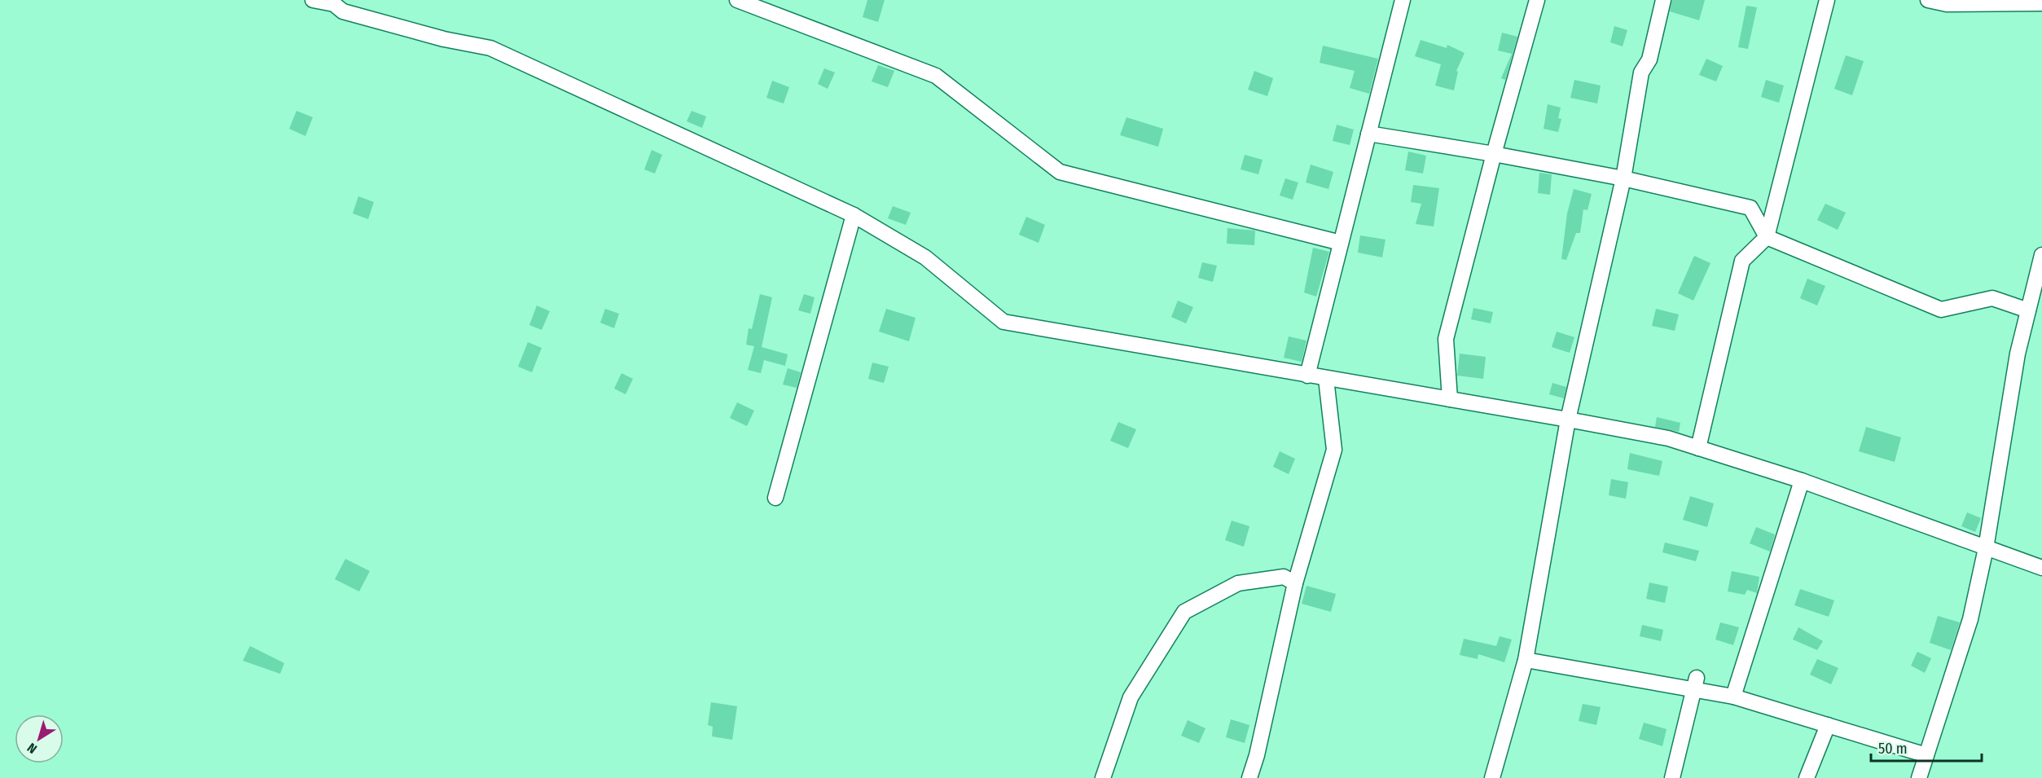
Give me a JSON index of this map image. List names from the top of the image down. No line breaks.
{"scale_bar":"50 m","north":"bottom left"}
